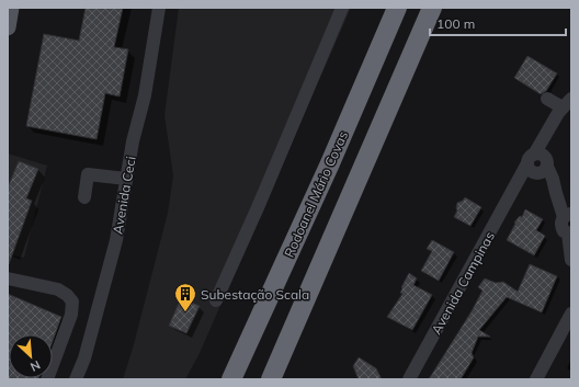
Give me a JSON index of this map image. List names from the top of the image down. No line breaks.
{"streets":{"highway":["Rodoanel Mário Covas"],"street":["Avenida Ceci","Avenida Campinas"]},"places":{"building":["Subestação Scala"]},"scale_bar":"100 m","north":"bottom right"}
